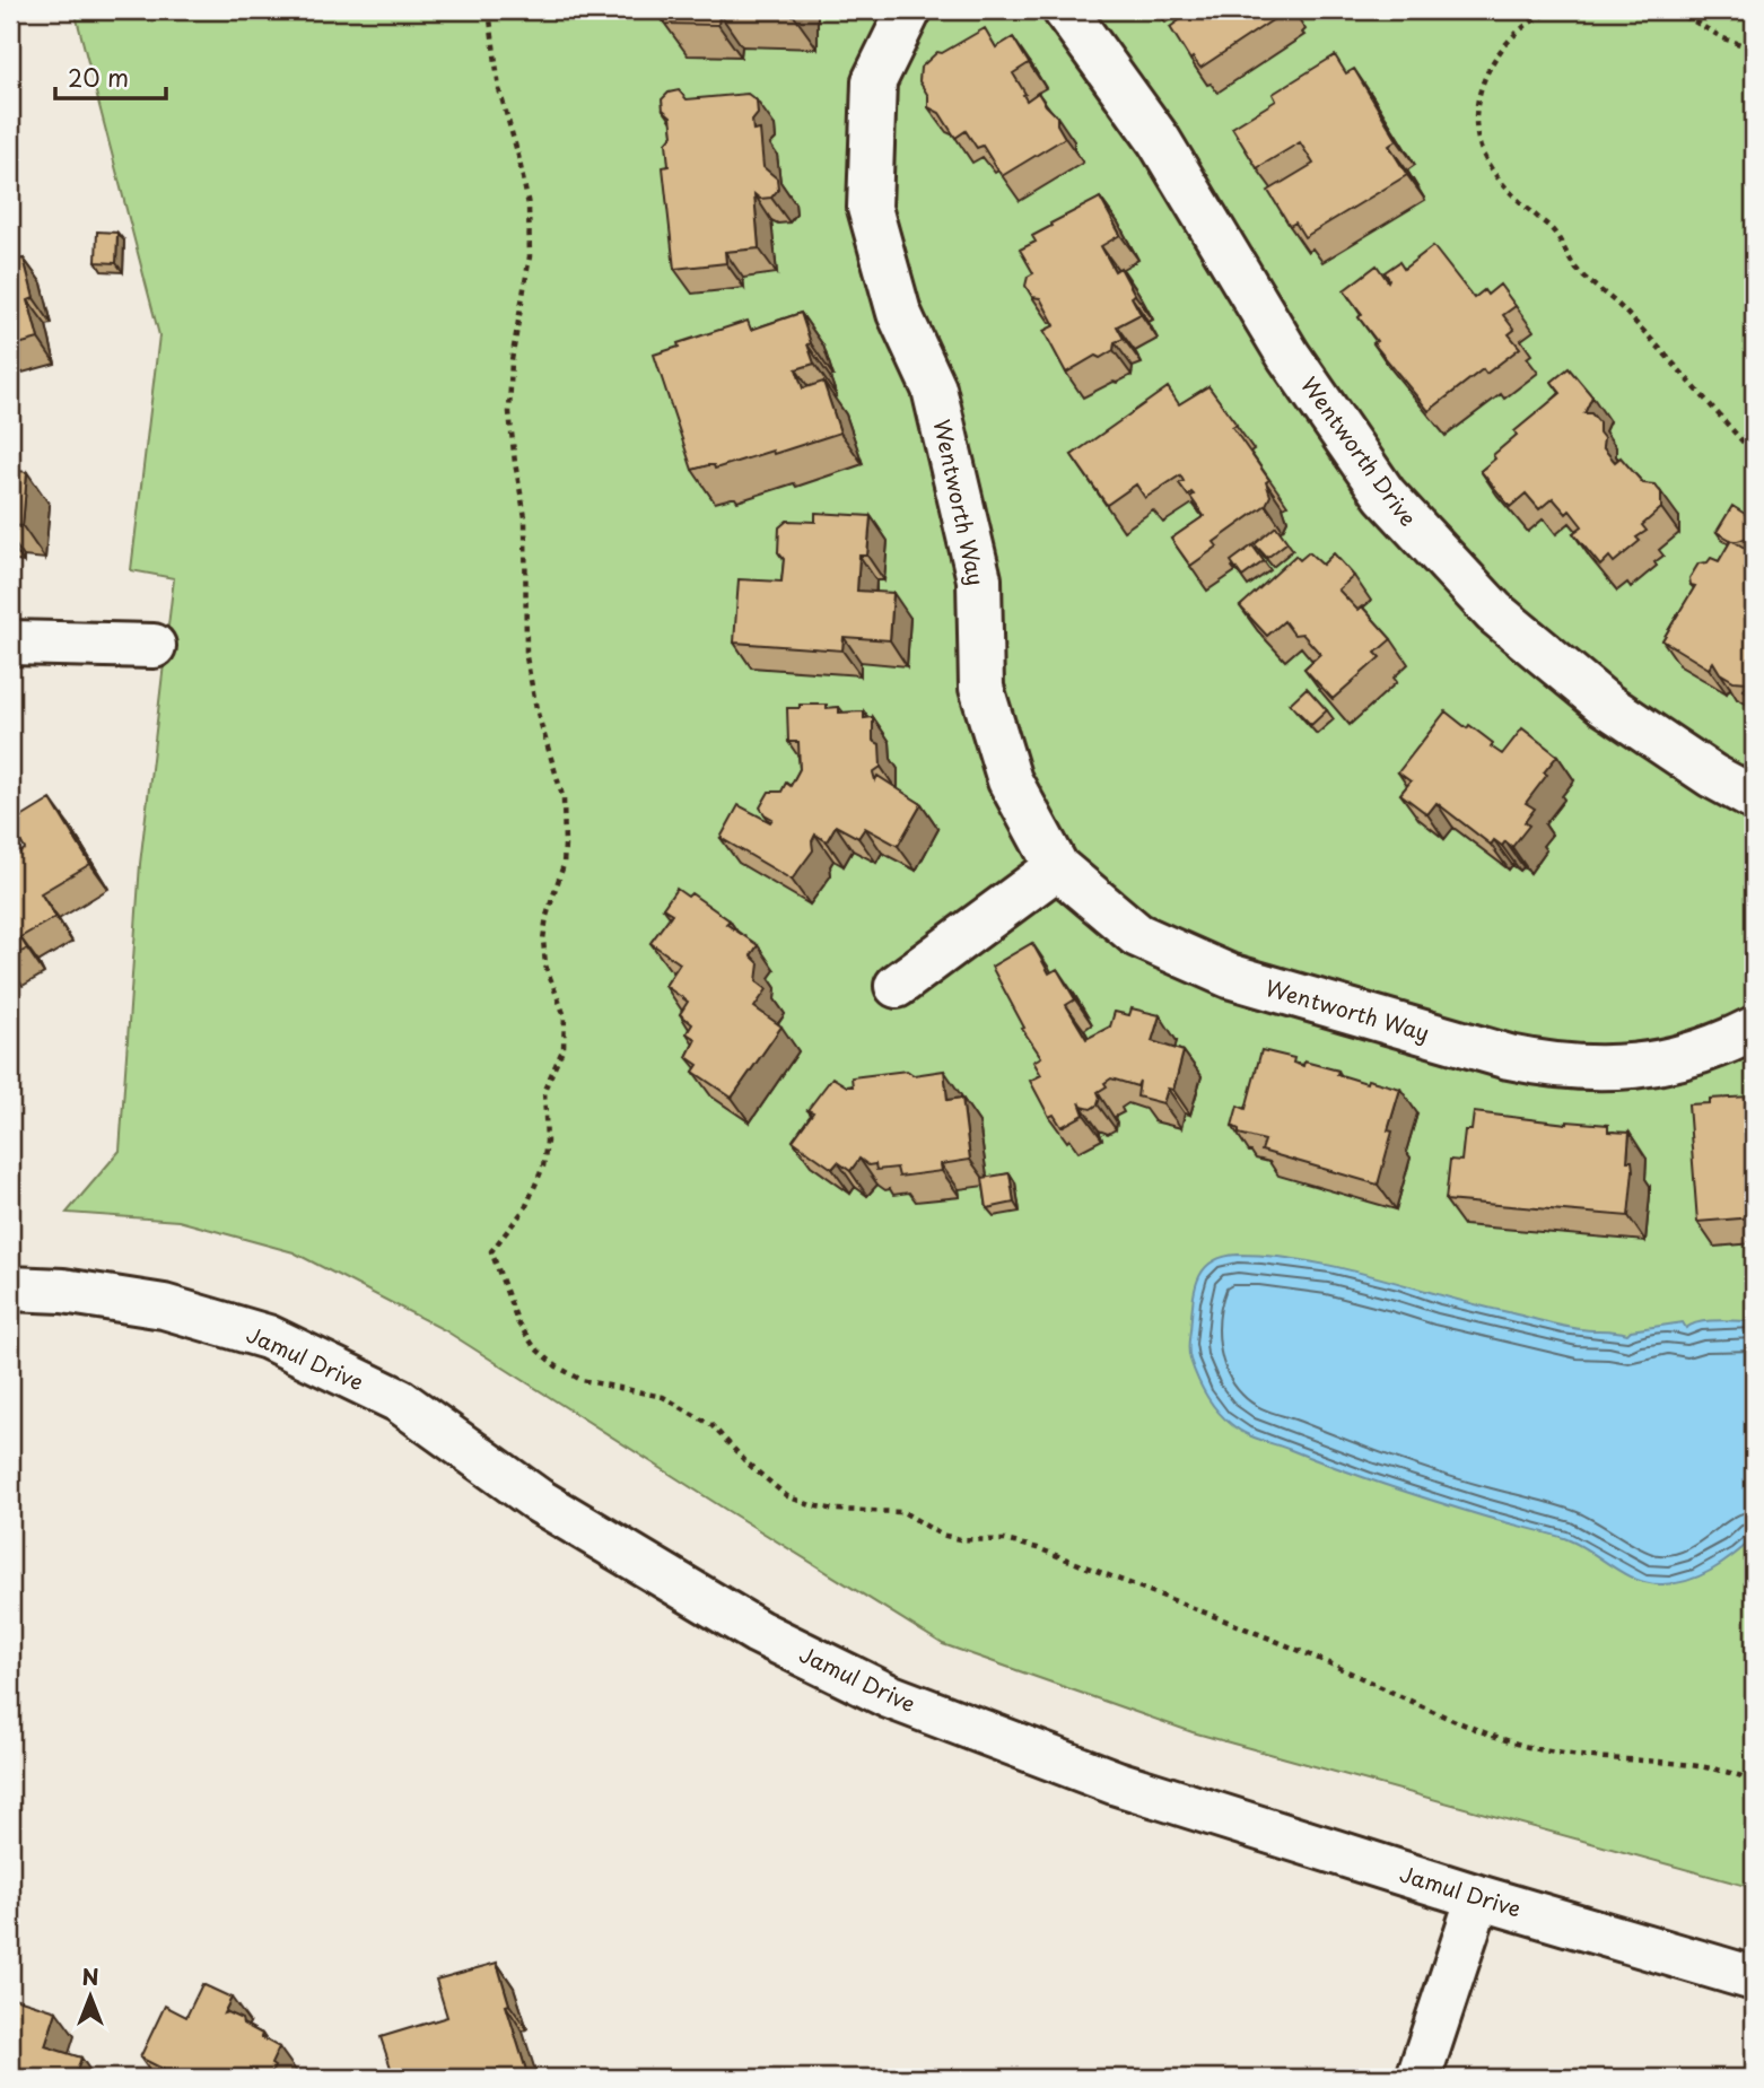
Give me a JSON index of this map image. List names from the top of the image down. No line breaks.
{"streets":{"street":["Wentworth Drive","Wentworth Way","Jamul Drive"]},"scale_bar":"20 m","north":"top"}
